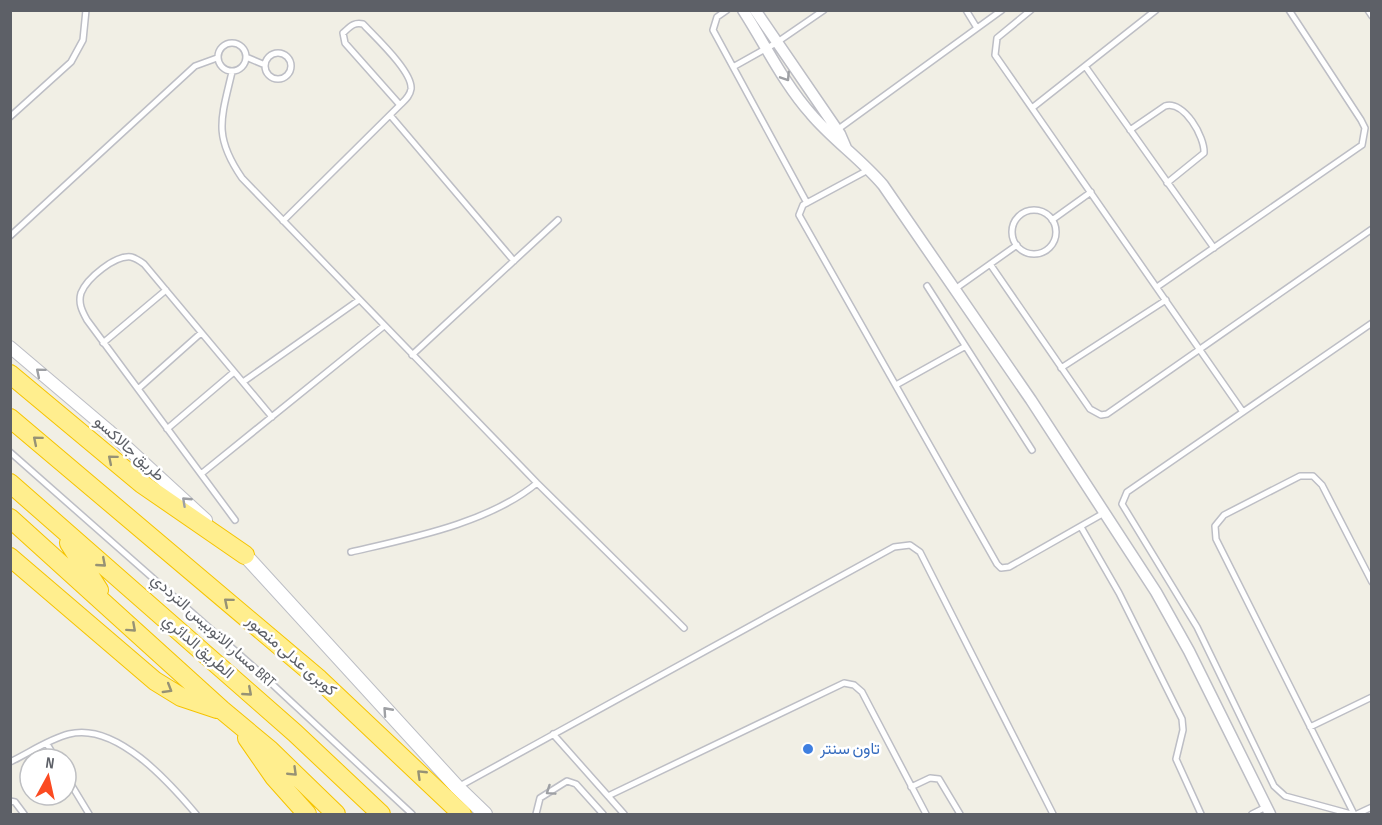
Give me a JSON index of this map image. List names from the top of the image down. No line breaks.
{"streets":{"highway":["الطريق الدائري","كوبرى عدلى منصور"],"street":["طريق جالاكسو"],"lane":["مسار الاتوبيس الترددي BRT"]},"one_way":["طريق جالاكسو"],"places":["تاون سنتر"],"north":"top"}
